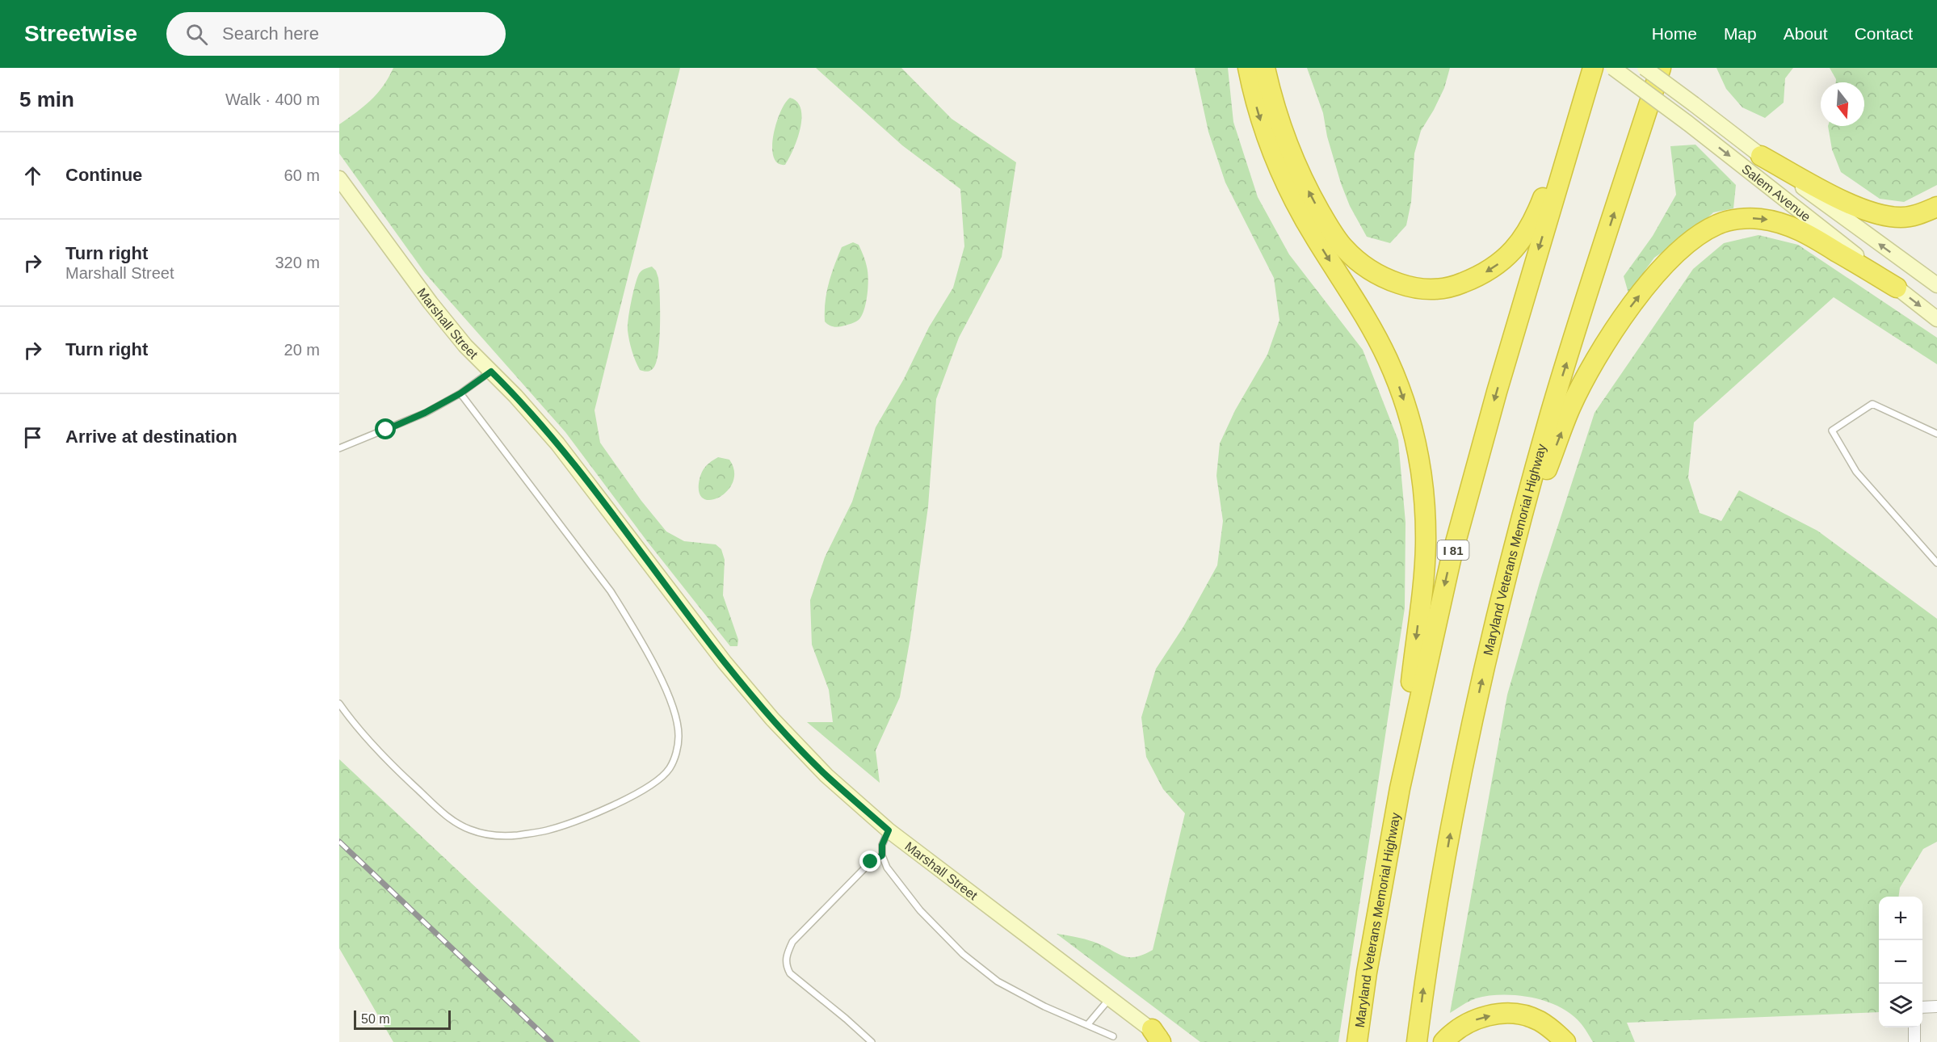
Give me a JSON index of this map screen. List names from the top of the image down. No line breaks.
{"streets":{"highway":["Maryland Veterans Memorial Highway","I 81"],"main road":["Salem Avenue","Marshall Street"]},"scale_bar":"50 m","north":"bottom","page":{"header":"Streetwise","search":"Search here","nav":["Home","Map","About","Contact"],"heading":["5 min","Walk · 400 m"],"list":[["Continue","60 m"],["Turn right","Marshall Street","320 m"],["Turn right","20 m"],"Arrive at destination"],"map_buttons":["+","−"],"scale":"50 m"}}
